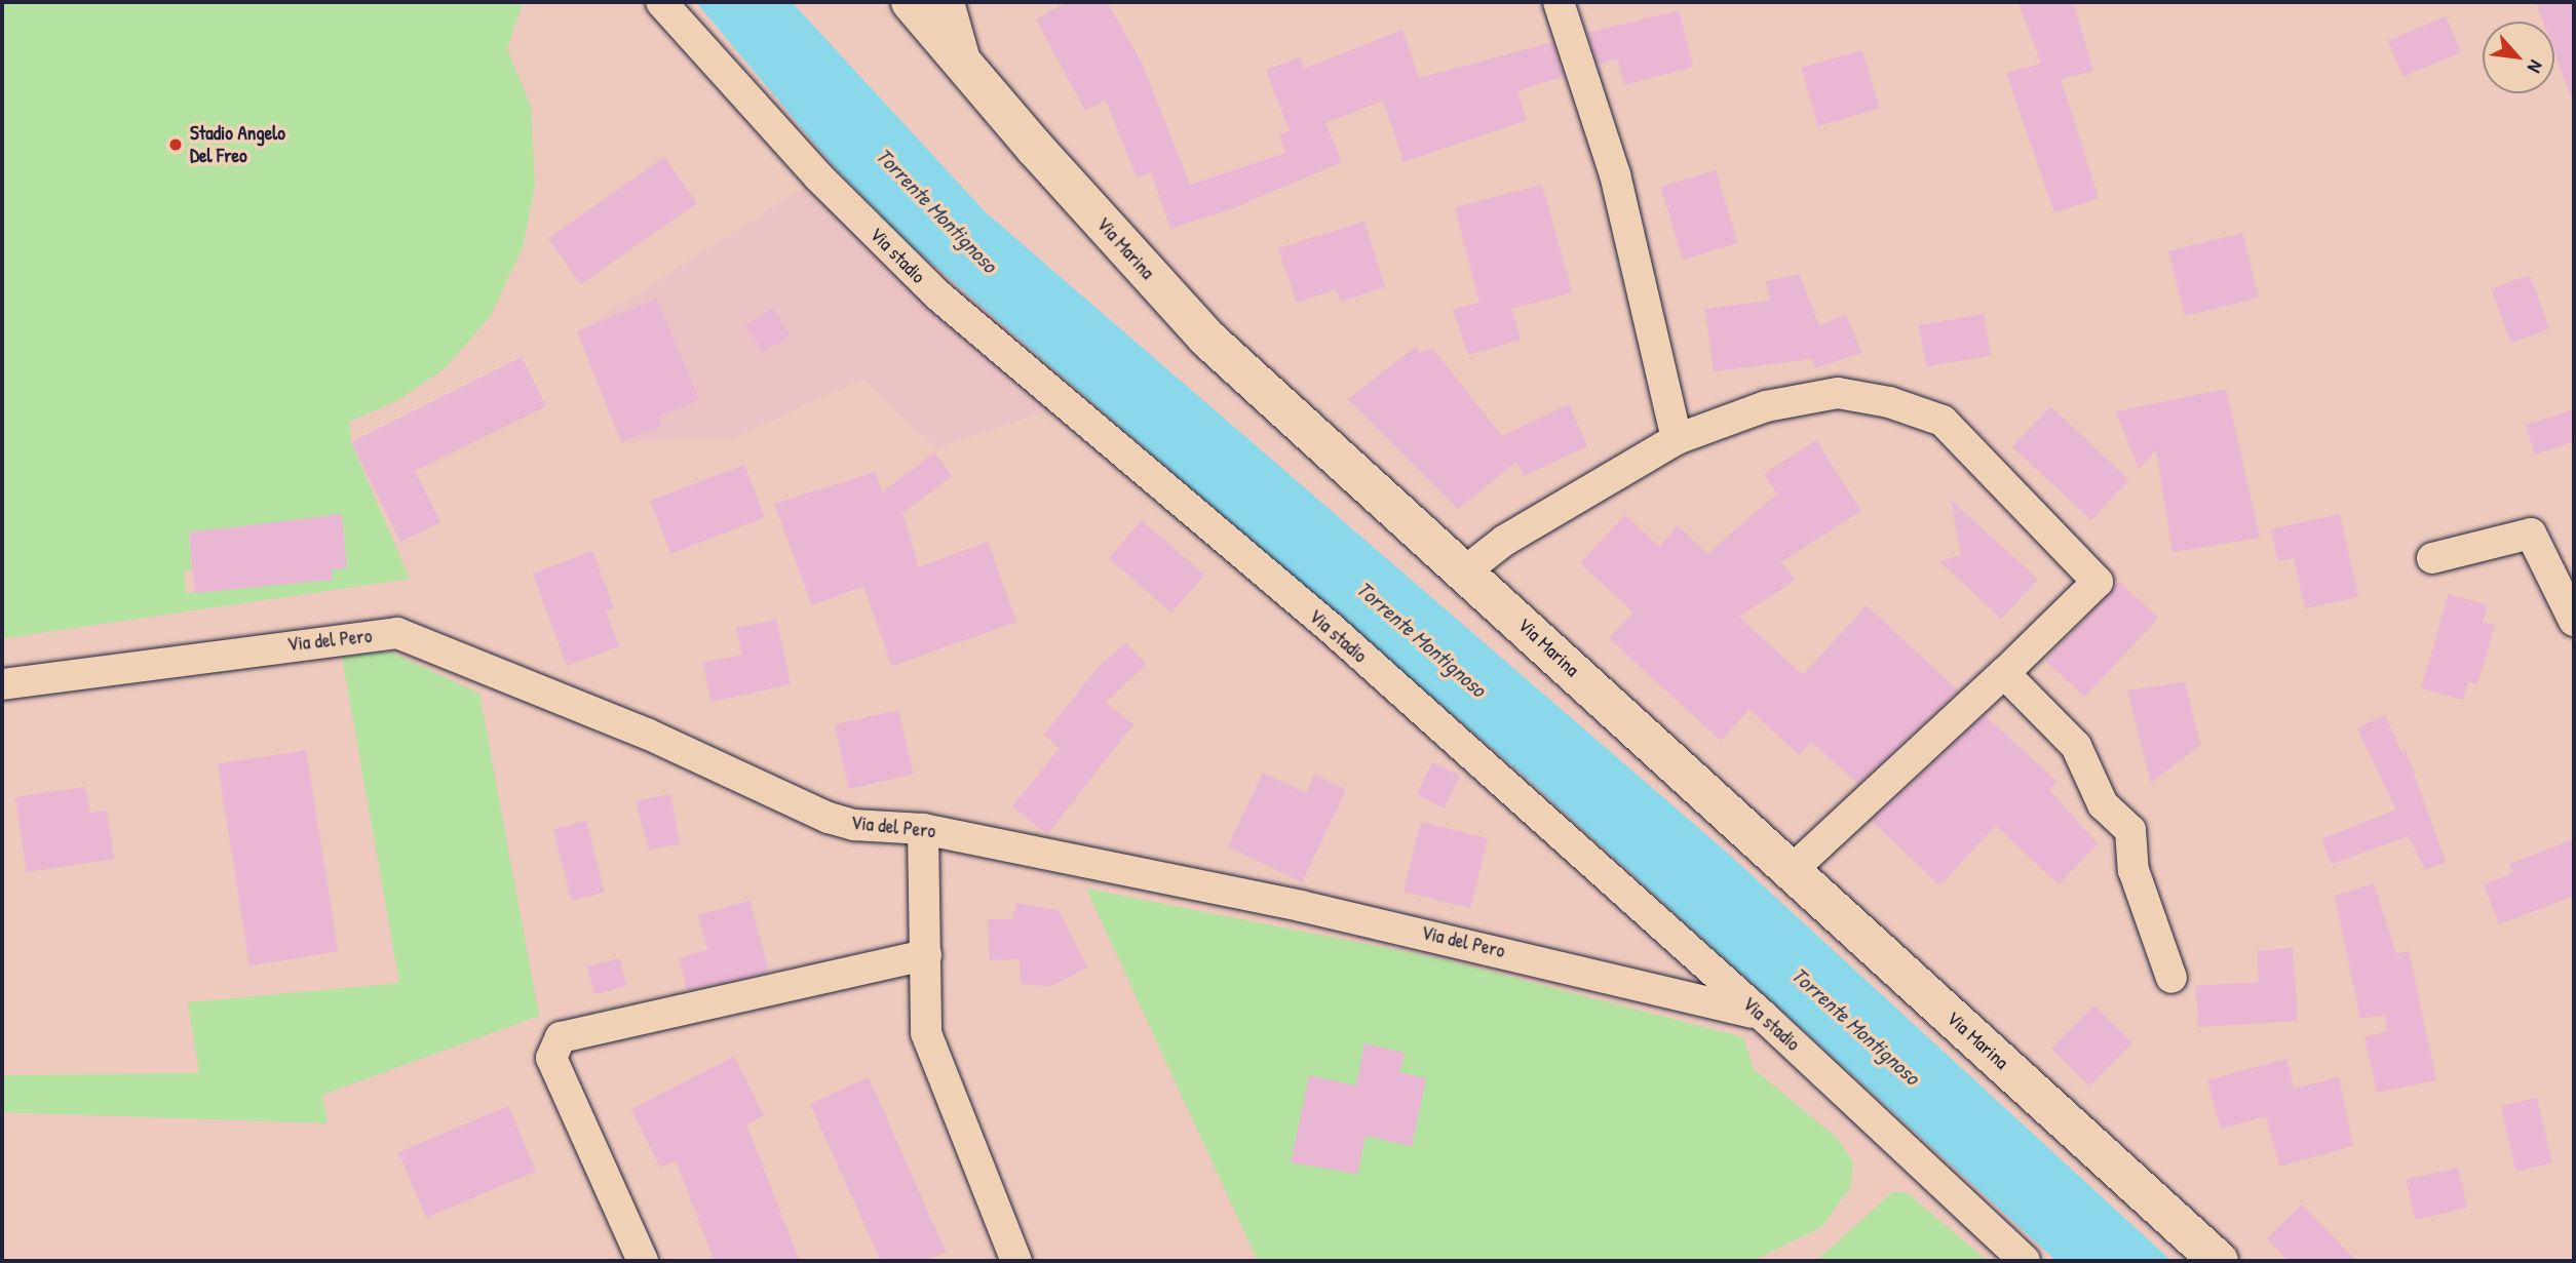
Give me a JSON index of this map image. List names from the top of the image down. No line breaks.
{"streets":{"main road":["Via Marina"],"street":["Via stadio","Via del Pero"]},"crossings":[["Via stadio","Via del Pero"]],"water":["Torrente Montignoso"],"places":["Stadio Angelo Del Freo"],"north":"bottom right"}
